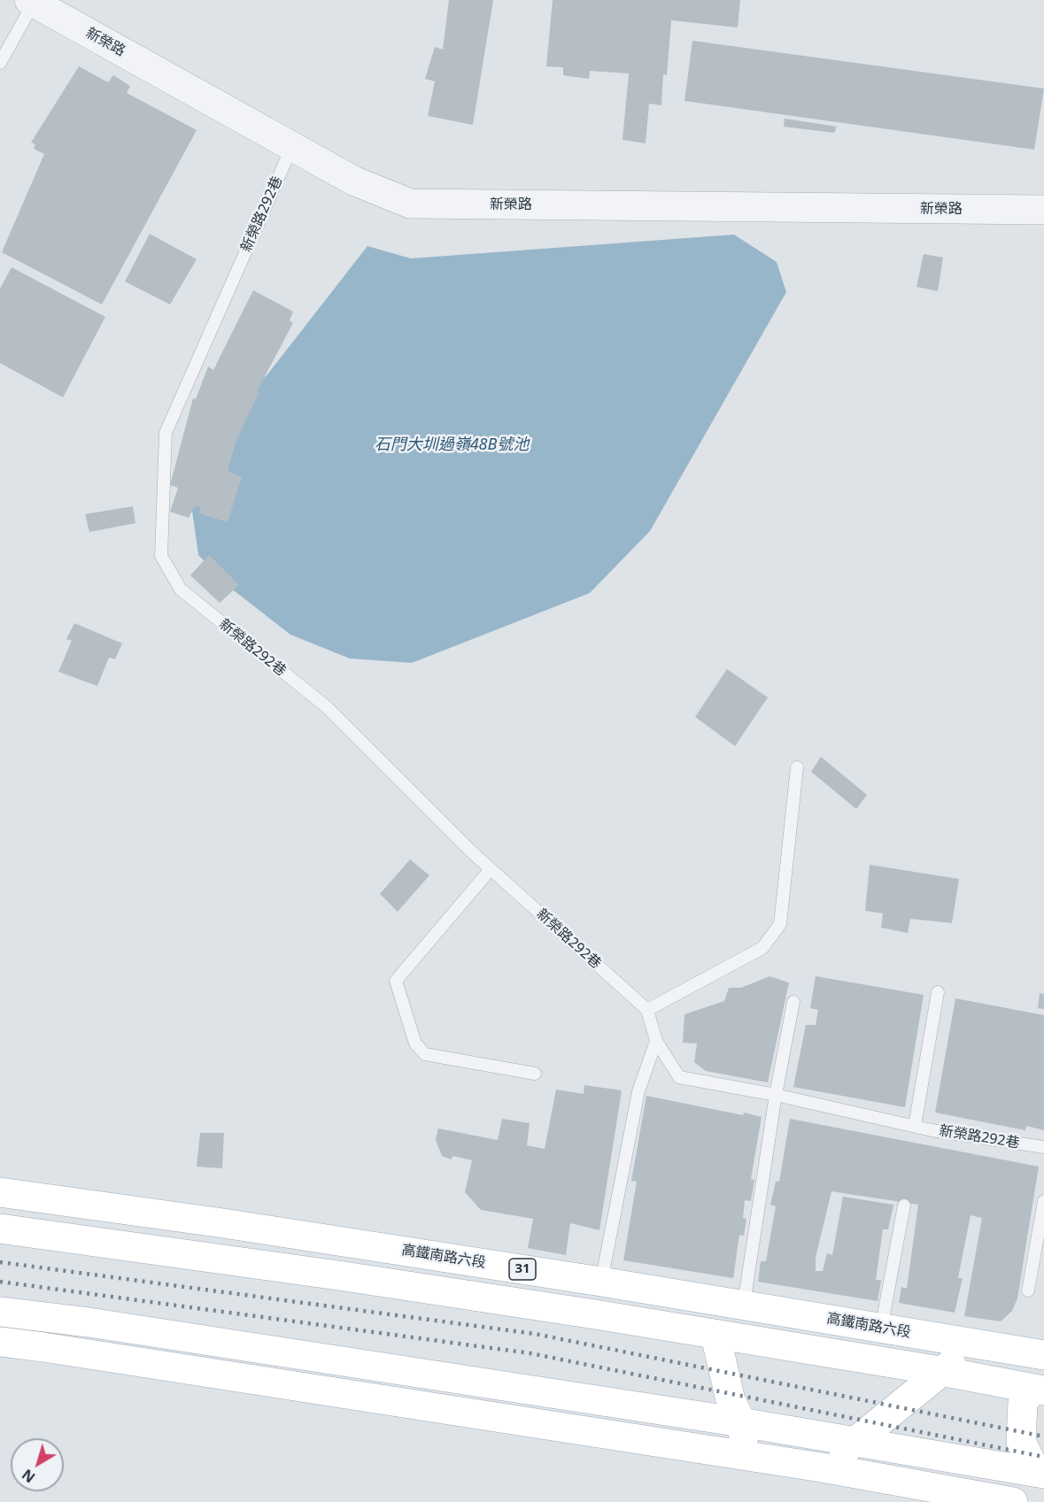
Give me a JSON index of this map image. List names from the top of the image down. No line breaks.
{"streets":{"main road":["高鐵南路六段","31"],"street":["新榮路"],"lane":["新榮路292巷"]},"crossings":[["新榮路","新榮路292巷"]],"water":["石門大圳過嶺48B號池"],"north":"bottom left"}
